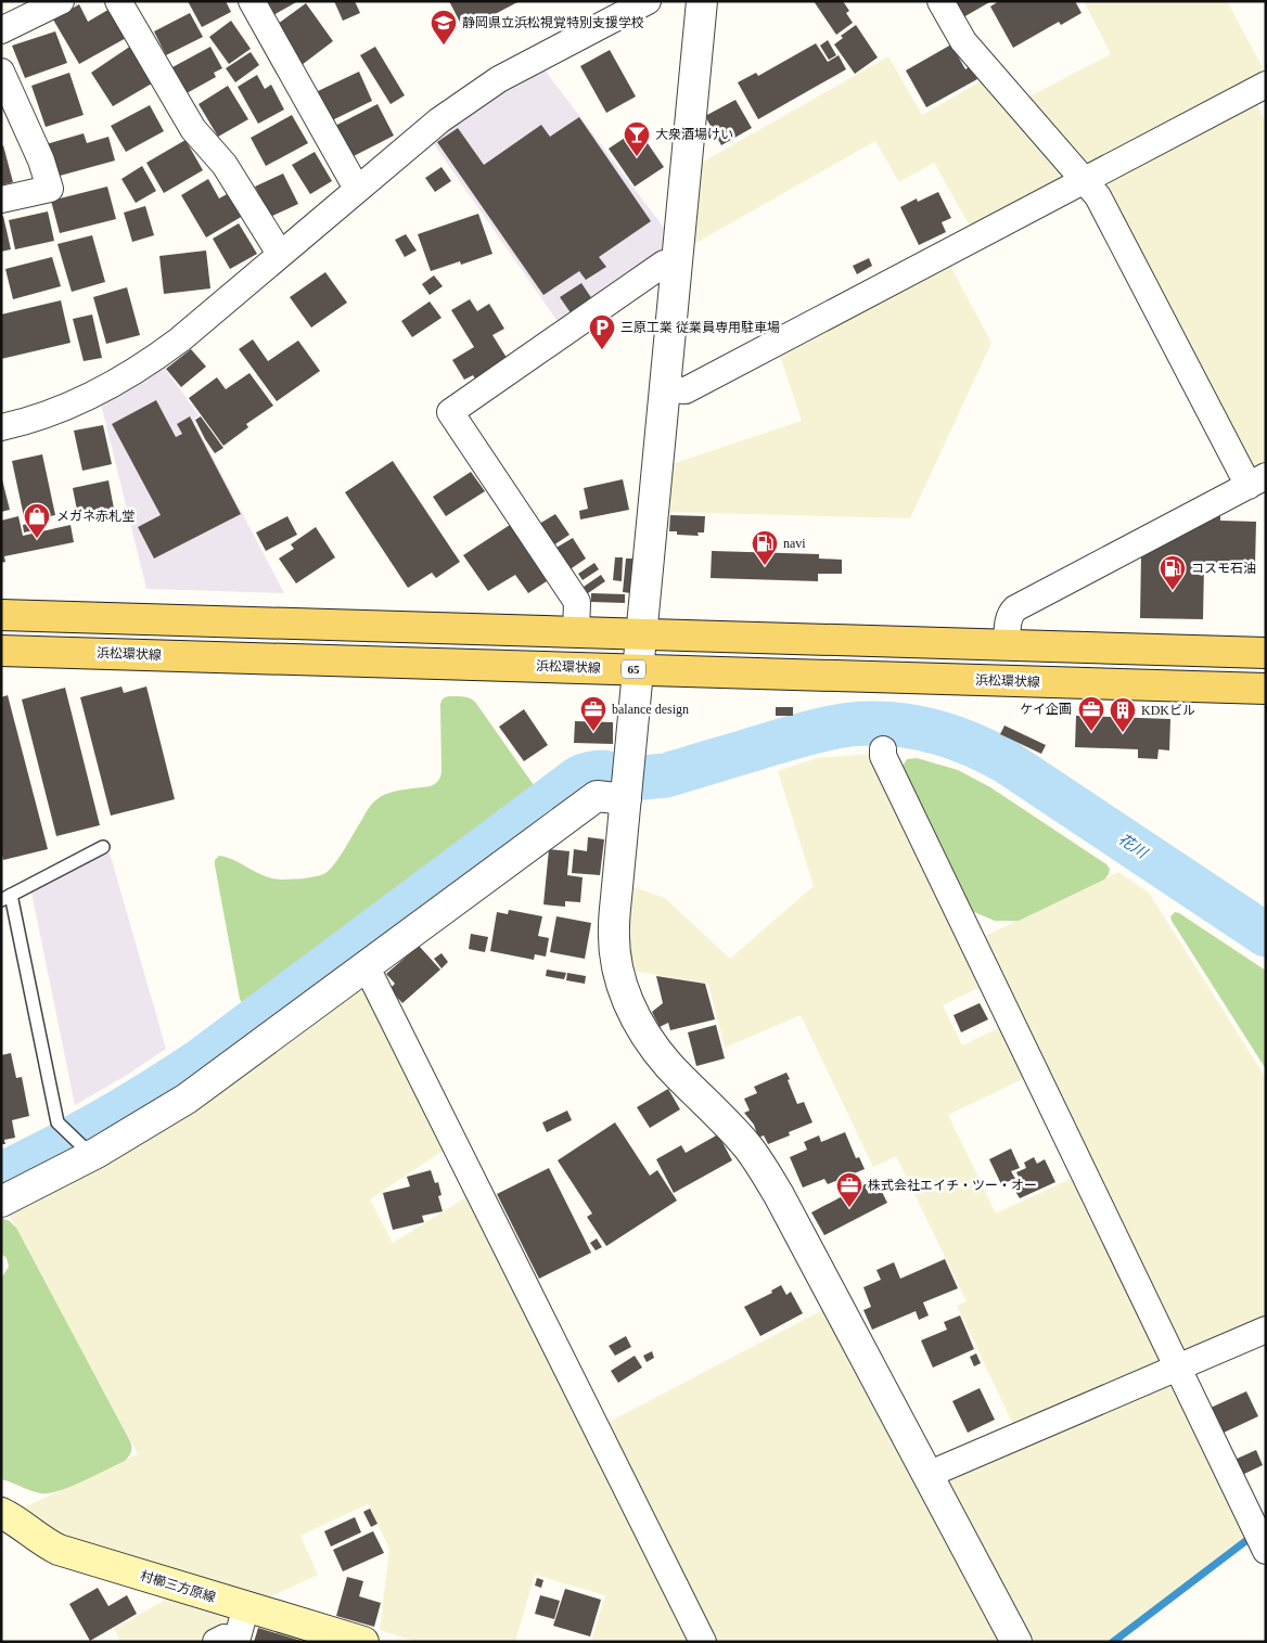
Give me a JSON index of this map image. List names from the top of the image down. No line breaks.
{"streets":{"main road":["浜松環状線","65","村櫛三方原線"]},"water":["花川"],"places":{"school or university":["静岡県立浜松視覚特別支援学校"],"bar":["大衆酒場けい"],"parking":["三原工業 従業員専用駐車場"],"shop":["メガネ赤札堂"],"fuel station":["navi","コスモ石油"],"office":["balance design","ケイ企画","株式会社エイチ・ツー・オー"],"building":["KDKビル"]}}
